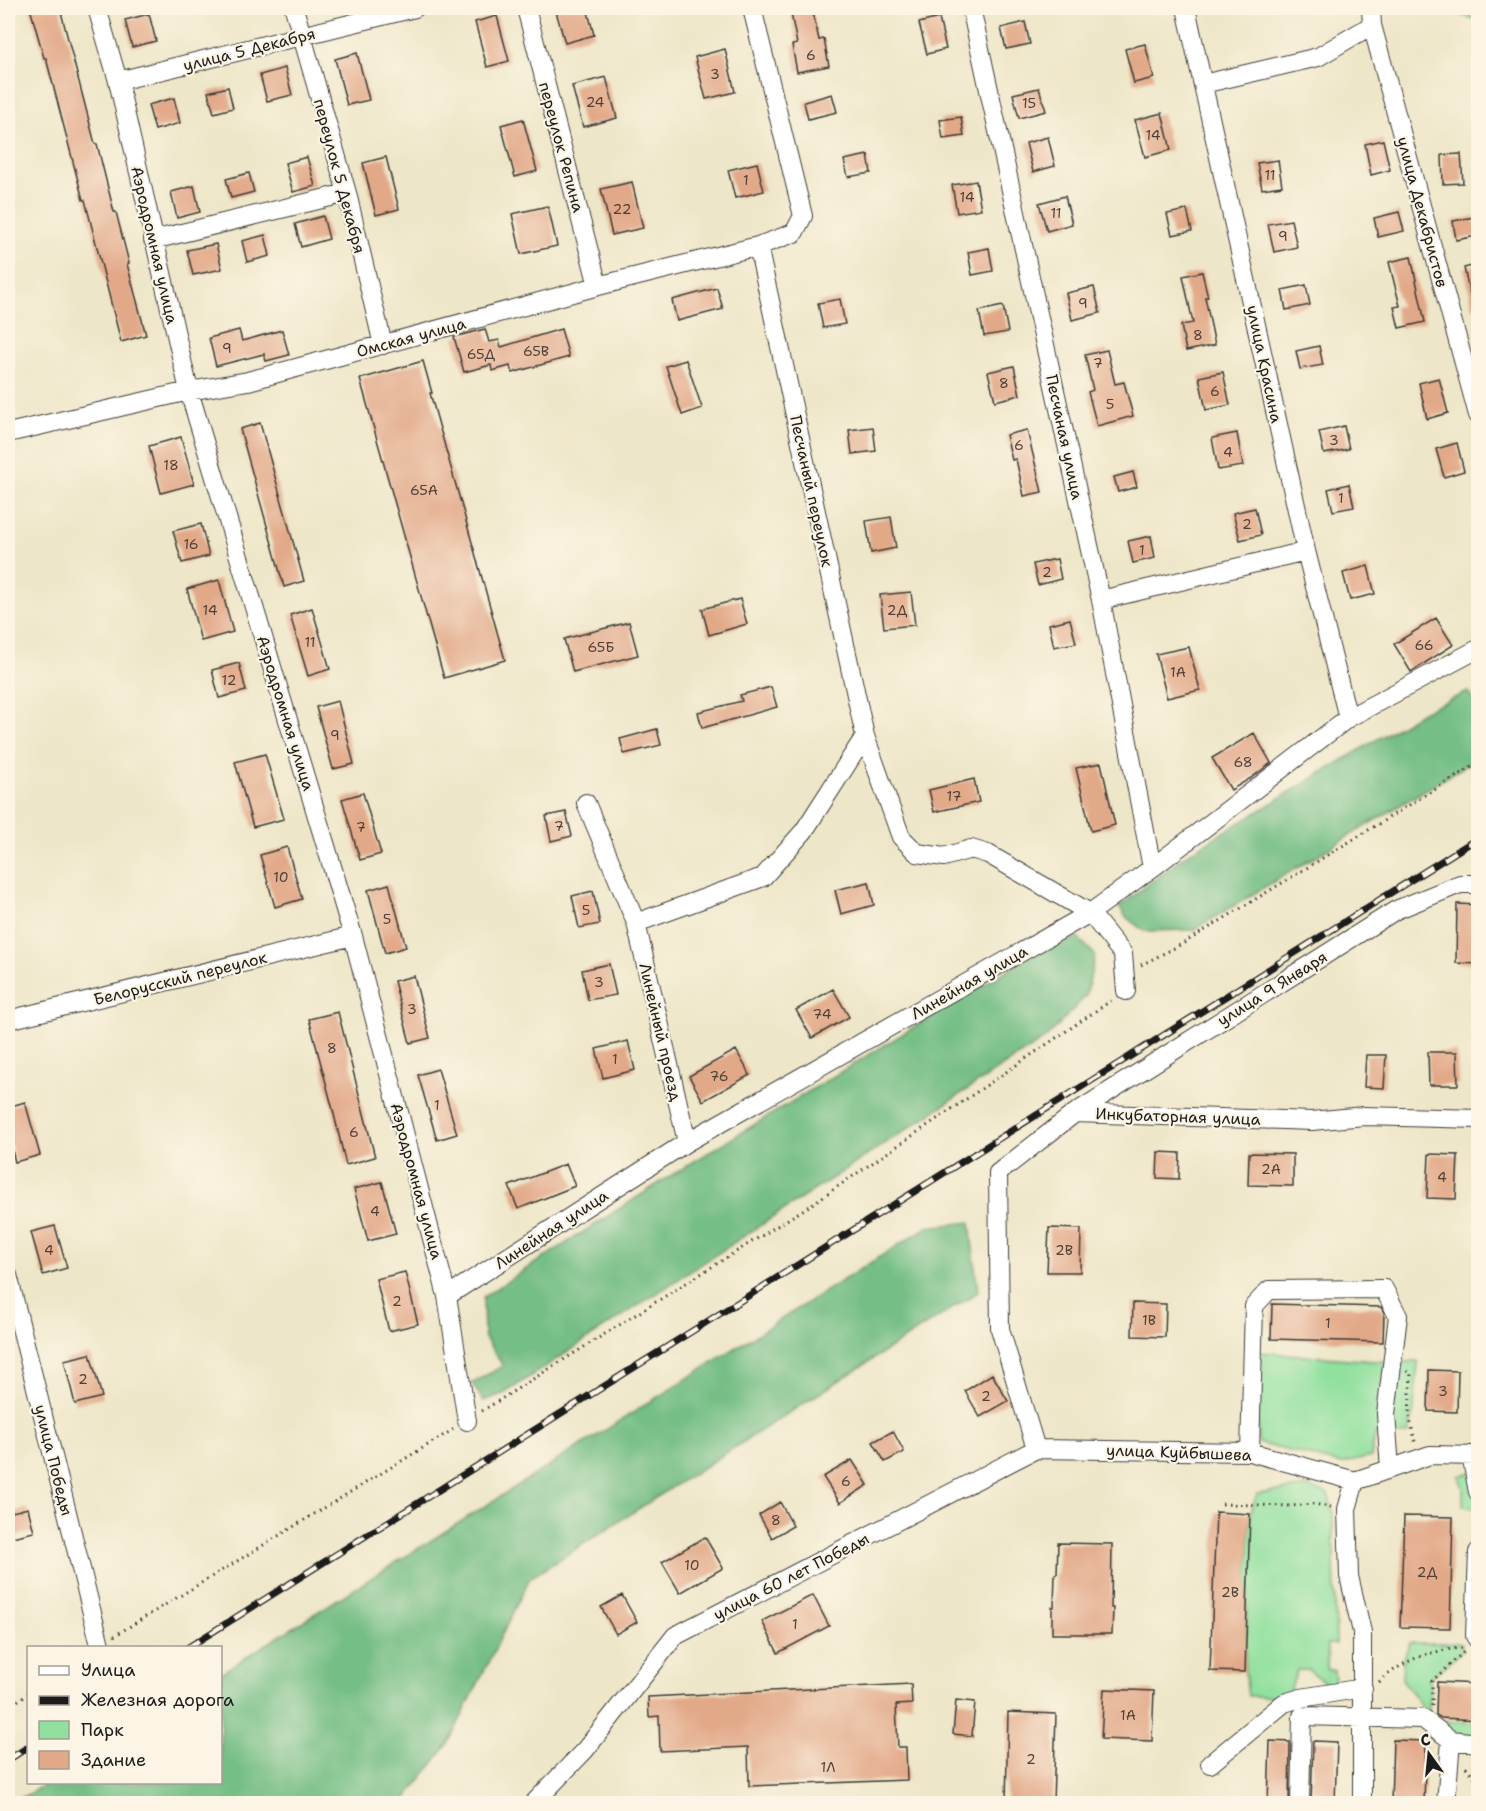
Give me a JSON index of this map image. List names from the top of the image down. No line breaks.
{"streets":{"street":["улица 5 Декабря","переулок Репина","переулок 5 Декабря","улица Декабристов","Аэродромная улица","Омская улица","улица Красина","Песчаная улица","Песчаный переулок","Белорусский переулок","Линейная улица","улица 9 Января","Линейный проезд","Инкубаторная улица","улица Куйбышева","улица Победы","улица 60 лет Победы"]},"crossings":[["улица 5 Декабря","переулок 5 Декабря"],["улица 5 Декабря","Аэродромная улица"],["переулок Репина","Омская улица"],["переулок 5 Декабря","Омская улица"],["Аэродромная улица","Омская улица"],["Аэродромная улица","Белорусский переулок"],["Аэродромная улица","Линейная улица"],["Омская улица","Песчаный переулок"],["улица Красина","Линейная улица"],["Песчаная улица","Линейная улица"],["Линейная улица","Линейный проезд"],["улица 9 Января","Инкубаторная улица"],["Инкубаторная улица","улица Куйбышева"],["Инкубаторная улица","улица 60 лет Победы"],["улица Куйбышева","улица 60 лет Победы"]],"house_numbers":["6","3","24","15","14","11","1","14","22","11","9","9","8","9","65В","65Д","7","8","6","5","3","6","4","18","65А","1","2","16","1","2","14","2Д","11","66","65Б","1А","12","9","68","17","7","7","10","5","5","3","3","74","8","1","76","1","6","2А","4","4","4","2В","2","1В","1","2","3","2","6","8","10","2Д","2В","1","1А","2","1Л"],"legend":["Улица","Железная дорога","Парк","Здание"],"north":"top"}
